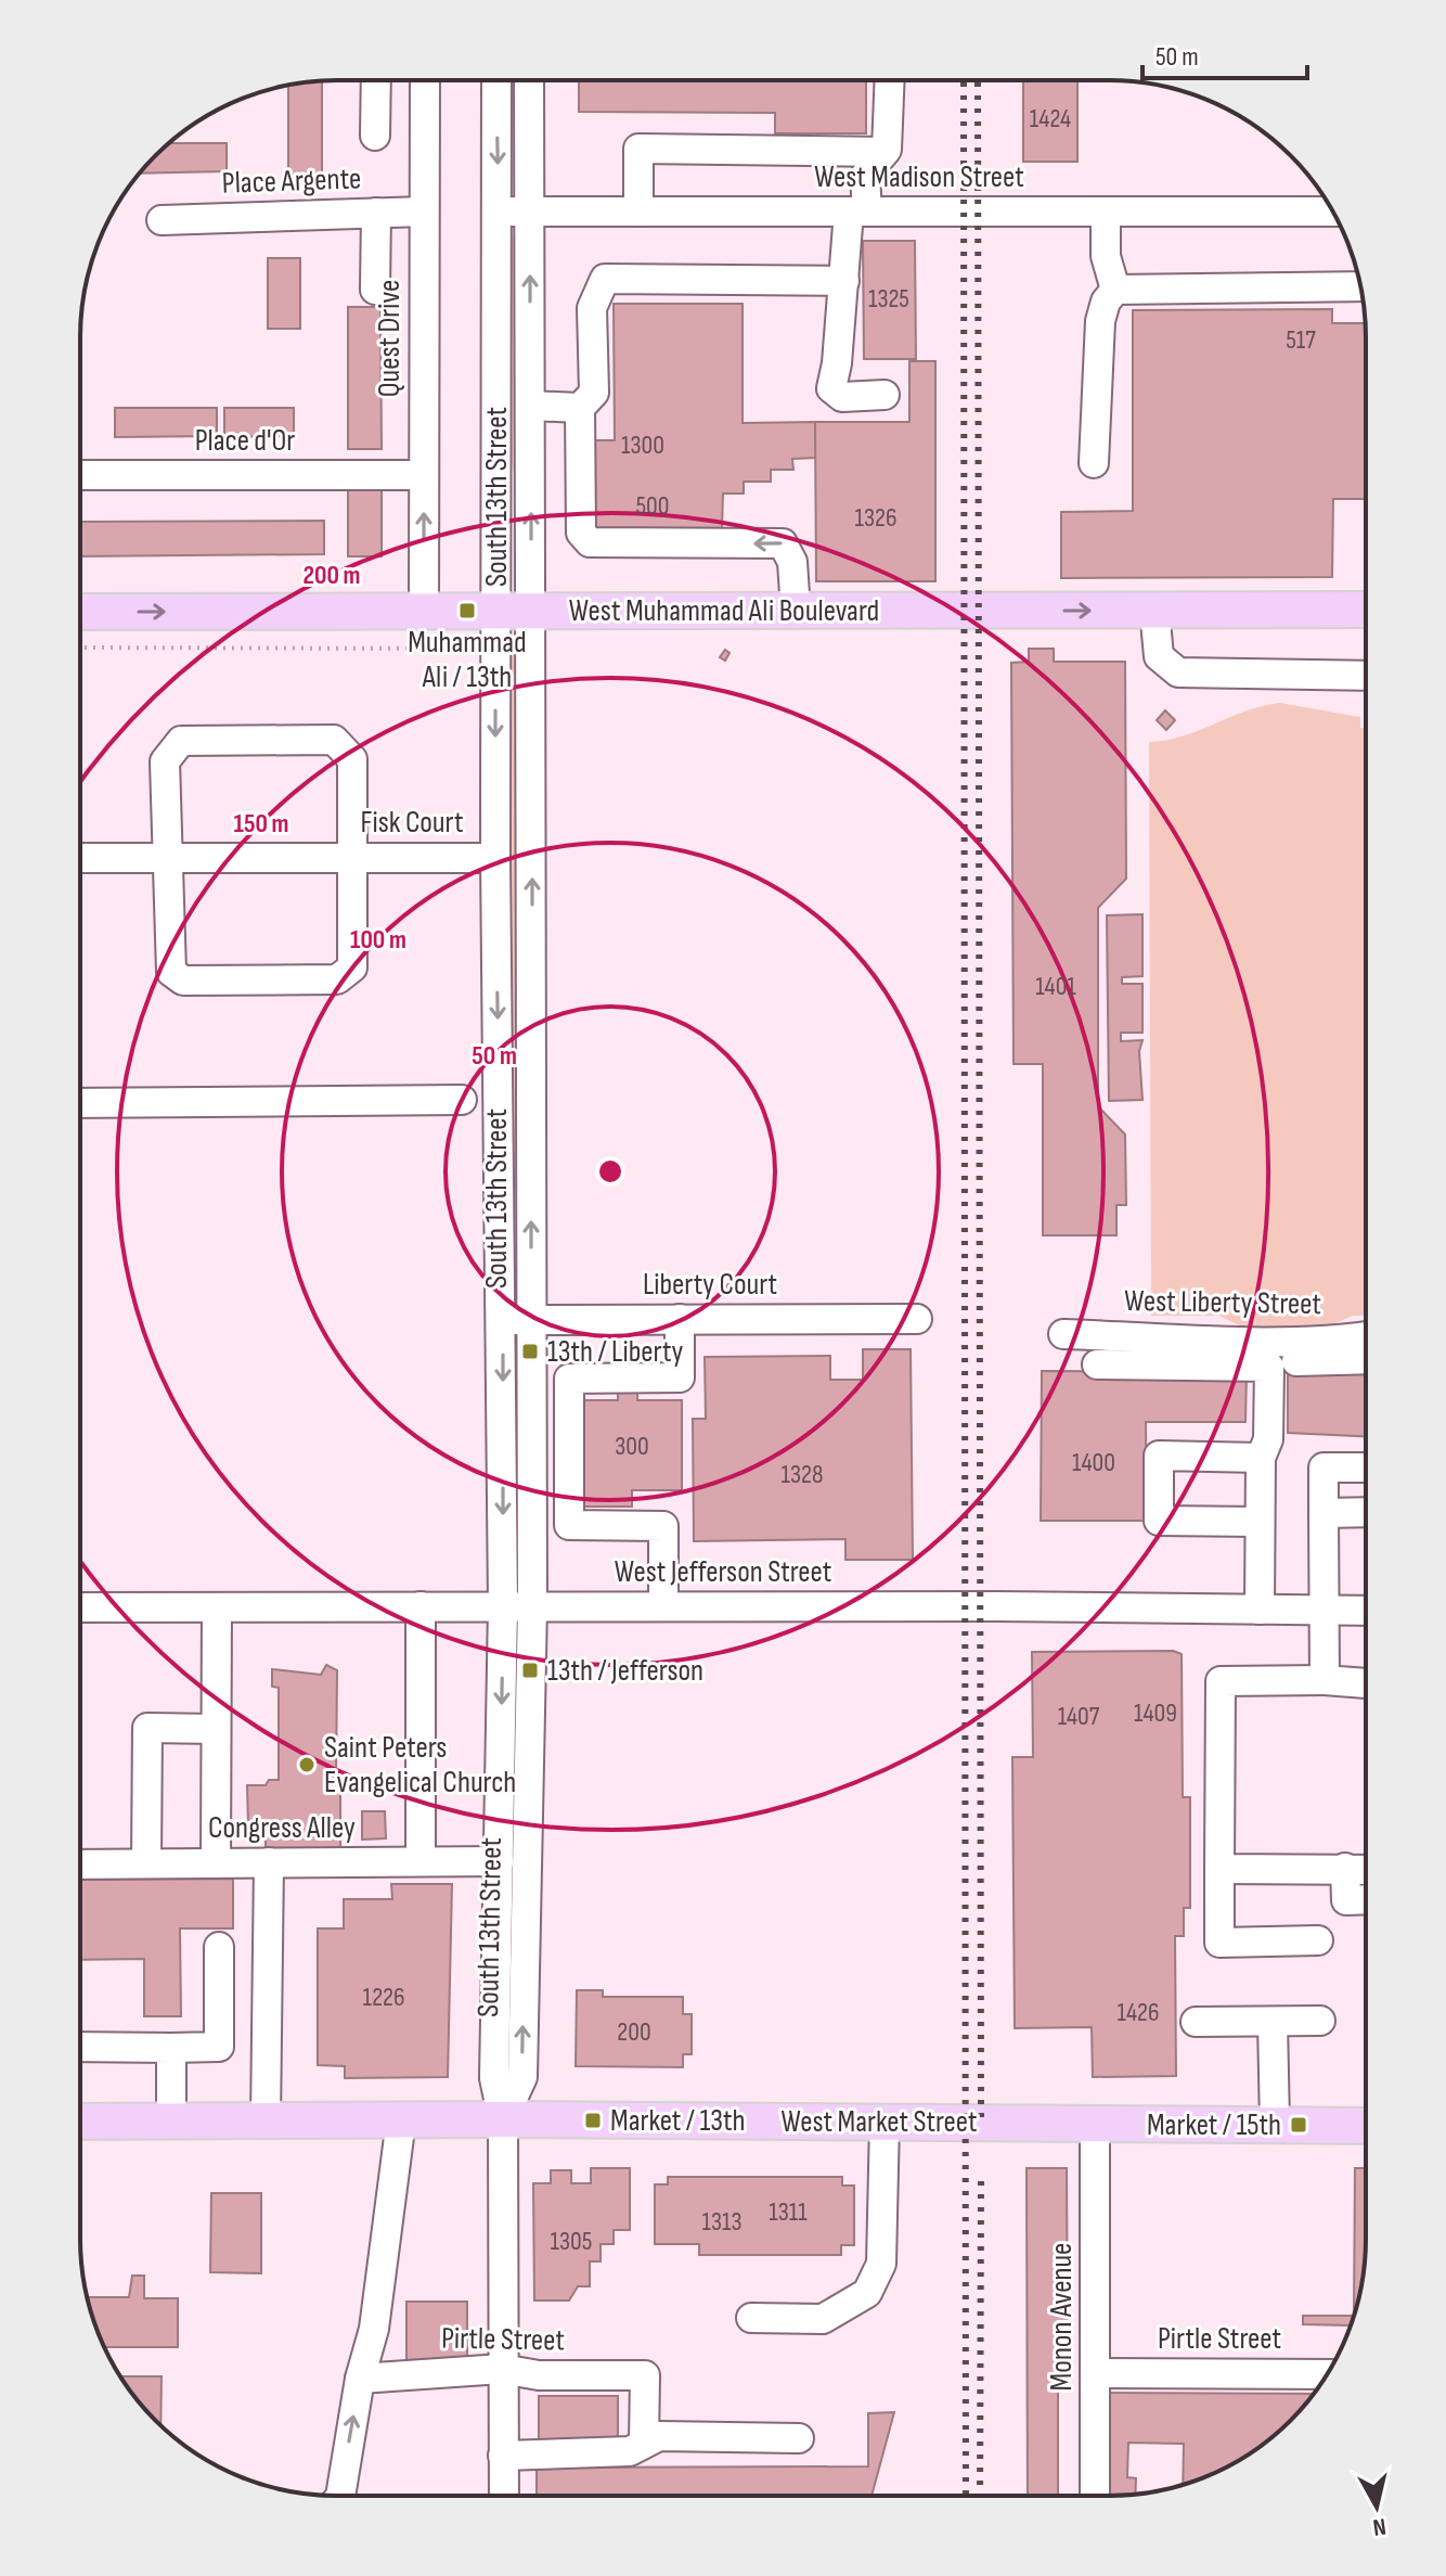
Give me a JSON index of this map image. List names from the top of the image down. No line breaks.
{"streets":{"main road":["West Muhammad Ali Boulevard","West Market Street"],"street":["West Madison Street","Place Argente","Quest Drive","Place d'Or","South 13th Street","Fisk Court","Liberty Court","West Liberty Street","West Jefferson Street","Congress Alley","Monon Avenue","Pirtle Street"]},"crossings":[["West Madison Street","South 13th Street"],["Place Argente","Quest Drive"],["Quest Drive","Place d'Or"],["Quest Drive","West Muhammad Ali Boulevard"],["South 13th Street","West Muhammad Ali Boulevard"],["South 13th Street","Fisk Court"],["South 13th Street","Liberty Court"],["South 13th Street","West Jefferson Street"],["South 13th Street","Congress Alley"],["South 13th Street","West Market Street"],["South 13th Street","Pirtle Street"],["West Market Street","Monon Avenue"],["Monon Avenue","Pirtle Street"]],"one_way":["West Muhammad Ali Boulevard"],"places":{"transit":["Muhammad Ali / 13th","13th / Liberty","13th / Jefferson","Market / 13th","Market / 15th"],"other":["Saint Peters Evangelical Church"]},"house_numbers":["1424","1325","517","1300","500","1326","1401","300","1400","1328","1409","1407","1226","1426","200","1311","1313","1305"],"scale_bar":"50 m","north":"bottom","rings":["200 m","150 m","100 m","50 m"]}
